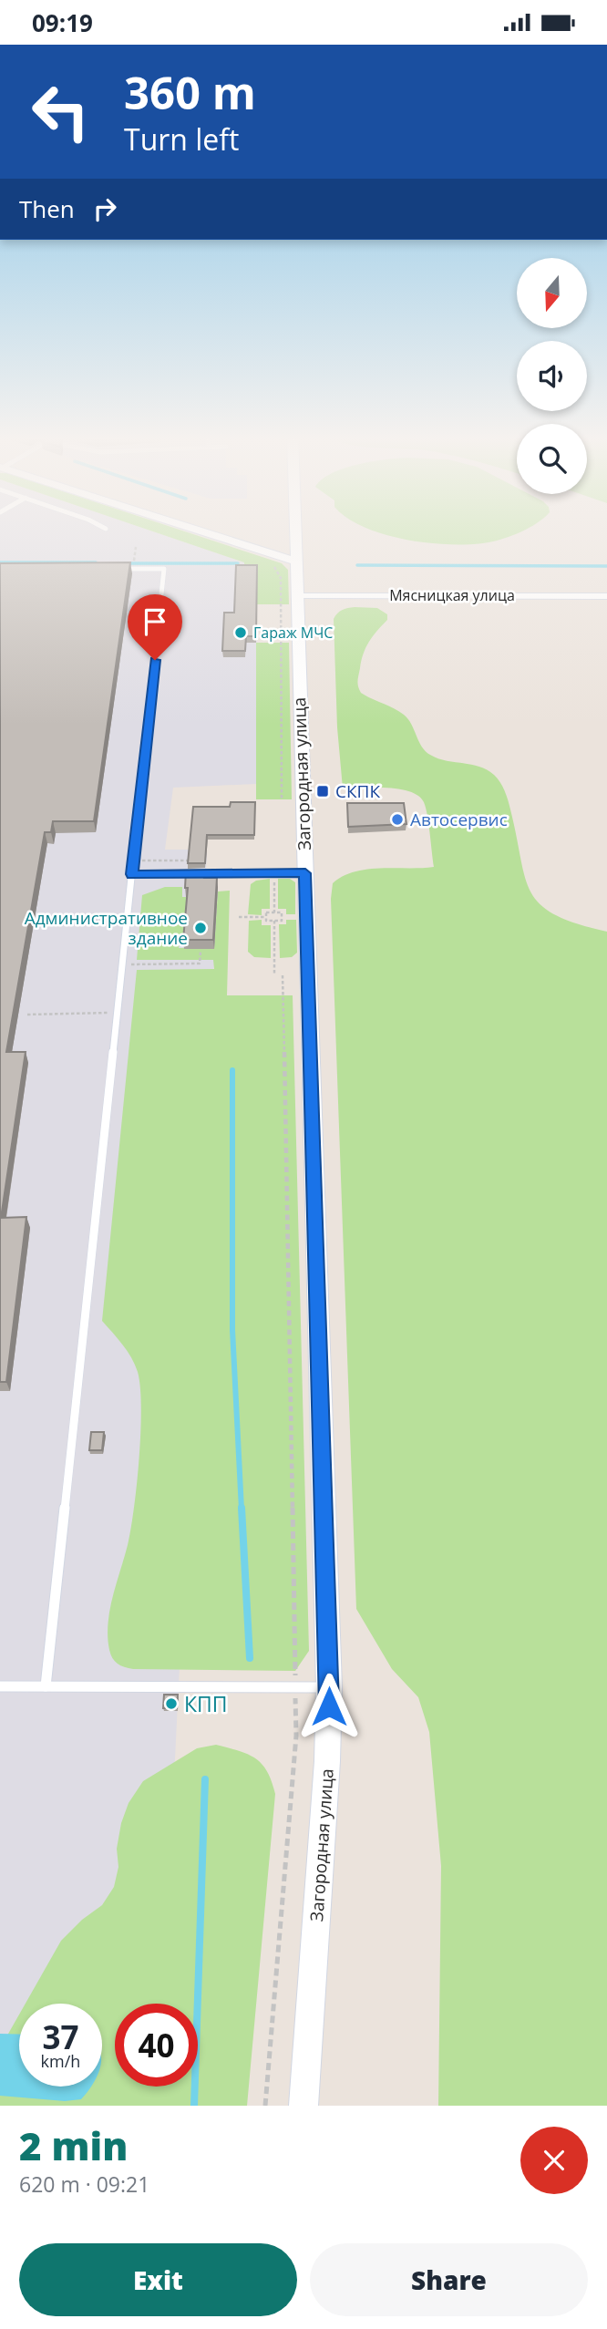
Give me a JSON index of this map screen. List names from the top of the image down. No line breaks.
{"streets":{"street":["Мясницкая улица","Загородная улица"]},"crossings":[["Мясницкая улица","Загородная улица"]],"places":{"other":["Гараж МЧС","Автосервис","Административное здание","КПП"],"transit":["СКПК"]},"north":"bottom","page":{"status":"09:19","turn":["360 m","Turn left"],"then":"Then","speed":"37 km/h","limit":"40","heading":["2 min","620 m · 09:21"],"buttons":["Exit","Share"]}}
